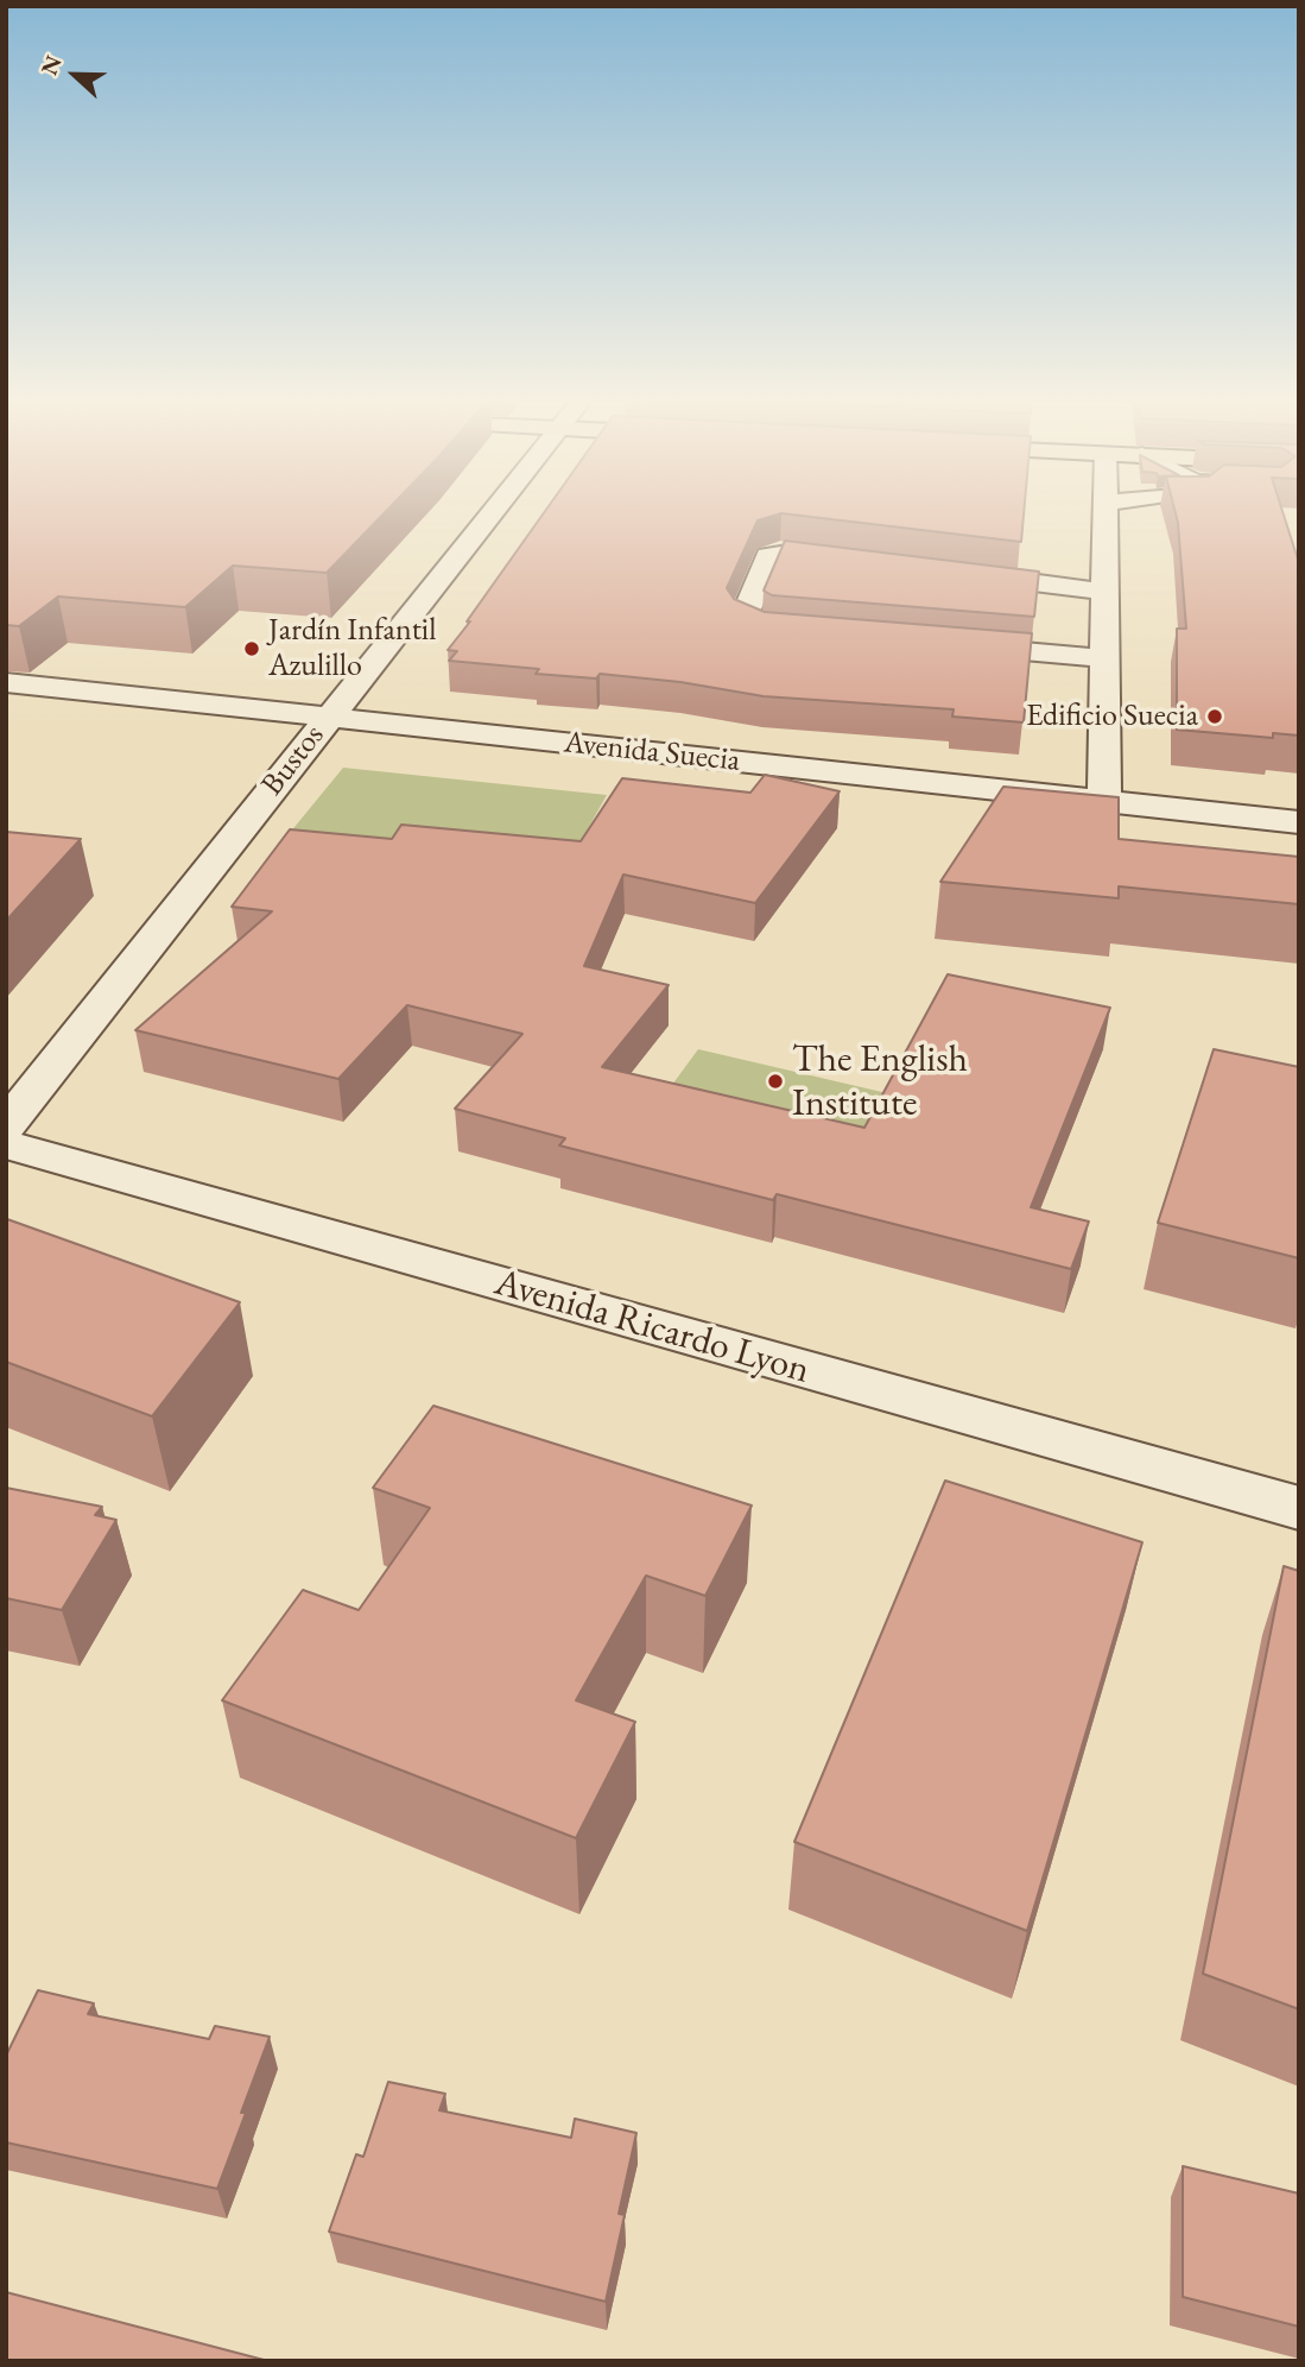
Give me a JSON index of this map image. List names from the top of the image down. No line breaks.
{"streets":{"street":["Avenida Suecia","Bustos","Avenida Ricardo Lyon"]},"crossings":[["Avenida Suecia","Bustos"]],"places":["Jardín Infantil Azulillo","Edificio Suecia","The English Institute"],"north":"left"}
